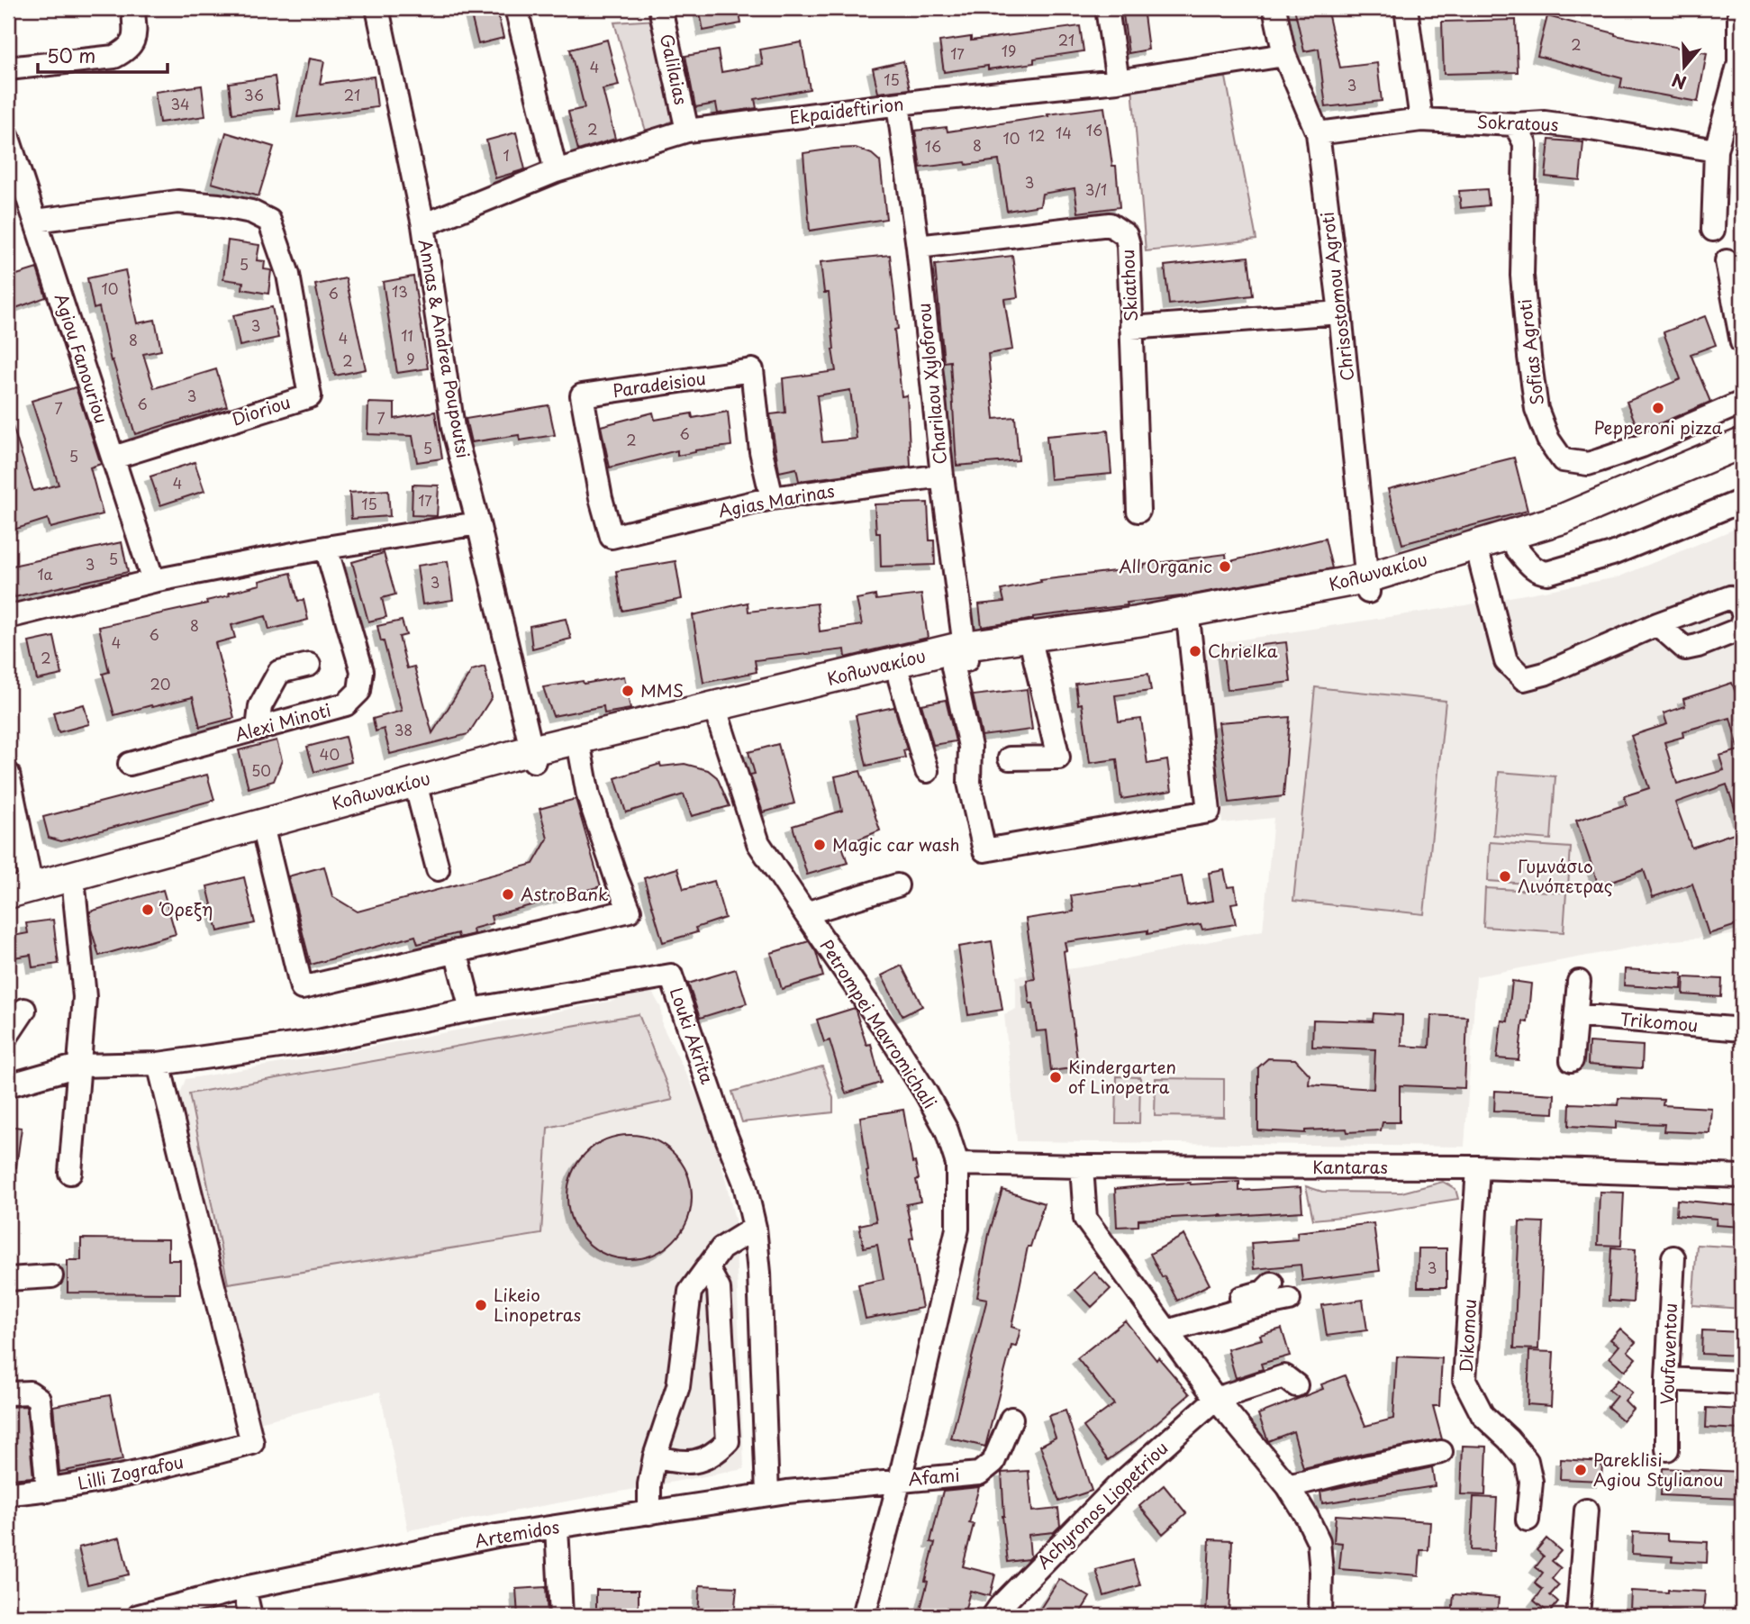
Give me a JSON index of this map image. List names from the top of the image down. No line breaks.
{"streets":{"main road":["Κολωνακίου"],"street":["Galilaias","Ekpaideftirion","Sokratous","Skiathou","Chrisostomou Agroti","Annas & Andrea Poupoutsi","Sofias Agroti","Agiou Fanouriou","Charilaou Xyloforou","Paradeisiou","Dioriou","Agias Marinas","Alexi Minoti","Trikomou","Petrompei Mavromichali","Louki Akrita","Kantaras","Dikomou","Voufaventou","Lilli Zografou","Afami","Achyronos Liopetriou","Artemidos"]},"crossings":[["Galilaias","Ekpaideftirion"],["Ekpaideftirion","Chrisostomou Agroti"],["Ekpaideftirion","Annas & Andrea Poupoutsi"],["Ekpaideftirion","Charilaou Xyloforou"],["Sokratous","Chrisostomou Agroti"],["Sokratous","Sofias Agroti"],["Skiathou","Charilaou Xyloforou"],["Chrisostomou Agroti","Κολωνακίου"],["Annas & Andrea Poupoutsi","Κολωνακίου"],["Agiou Fanouriou","Dioriou"],["Charilaou Xyloforou","Agias Marinas"],["Charilaou Xyloforou","Κολωνακίου"],["Paradeisiou","Agias Marinas"],["Κολωνακίου","Petrompei Mavromichali"],["Petrompei Mavromichali","Kantaras"],["Petrompei Mavromichali","Afami"],["Petrompei Mavromichali","Artemidos"],["Louki Akrita","Lilli Zografou"],["Louki Akrita","Artemidos"],["Kantaras","Dikomou"],["Afami","Artemidos"]],"places":["Pepperoni pizza","All Organic","Chrielka","MMS","Magic car wash","Γυμνάσιο Λινόπετρας","AstroBank","Όρεξη","Kindergarten of Linopetra","Likeio Linopetras","Pareklisi Agiou Stylianou"],"house_numbers":["21","2","19","17","4","15","3","36","21","34","2","16","14","12","10","8","16","1","3","3/1","5","10","13","6","3","11","4","8","9","2","3","6","7","7","6","2","5","5","4","17","15","5","3","1a","3","8","6","4","2","20","38","40","50","3"],"scale_bar":"50 m","north":"bottom"}
